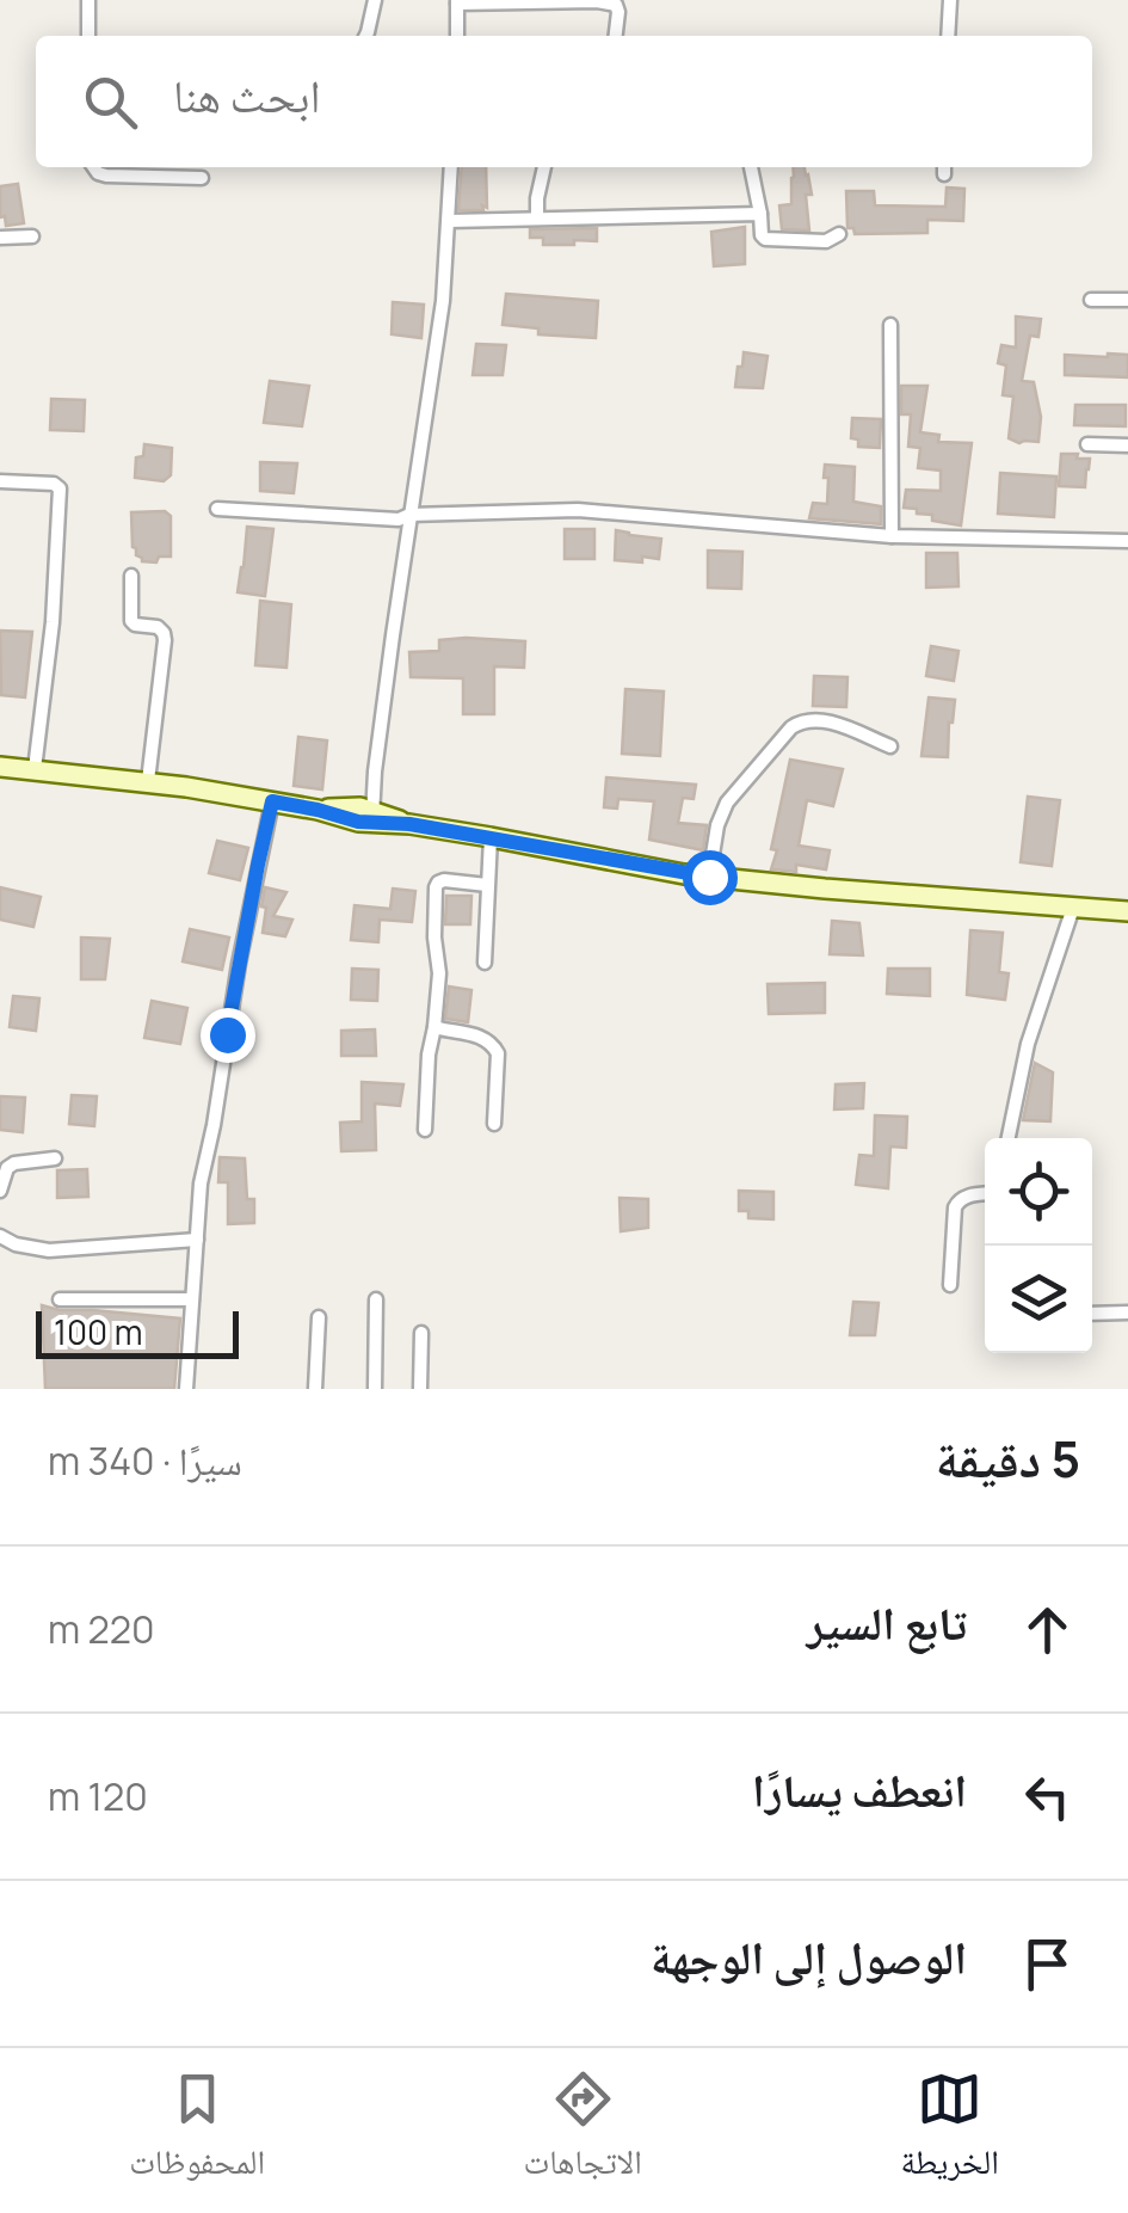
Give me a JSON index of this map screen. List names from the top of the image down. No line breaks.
{"scale_bar":"100 m","page":{"search":"ابحث هنا","scale":"100 m","heading":["5 دقيقة","سيرًا · 340 m"],"list":[["تابع السير","220 m"],["انعطف يسارًا","120 m"],"الوصول إلى الوجهة"],"nav":["الخريطة","الاتجاهات","المحفوظات"]}}
